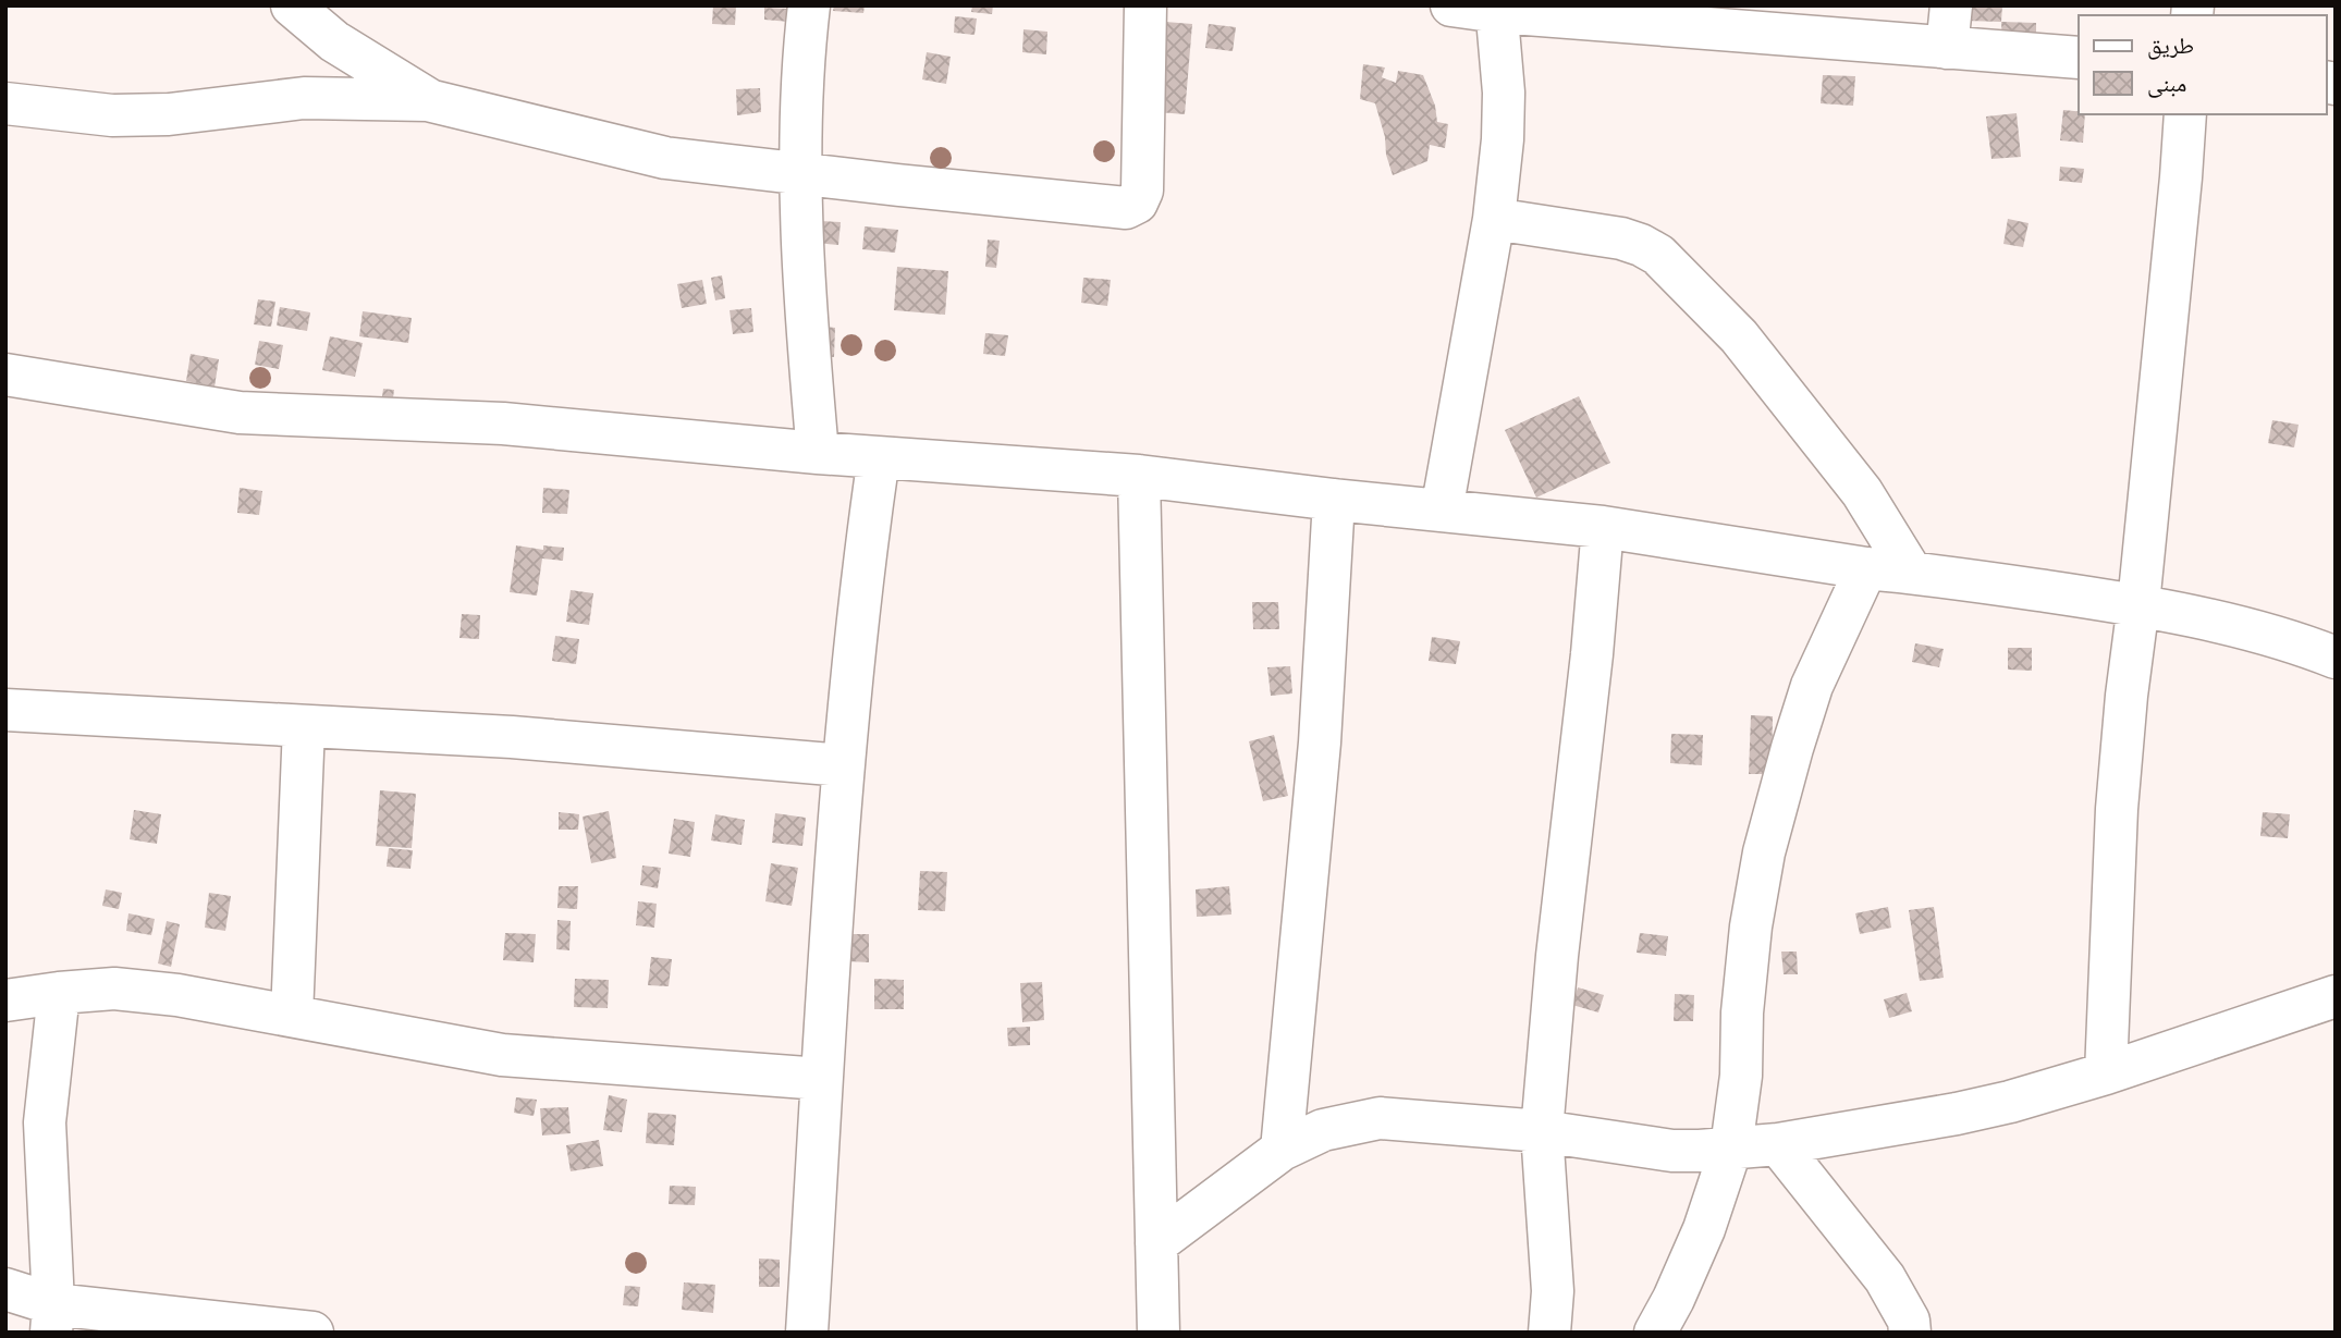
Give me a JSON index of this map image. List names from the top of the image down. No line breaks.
{"legend":["طريق","مبنى"]}
